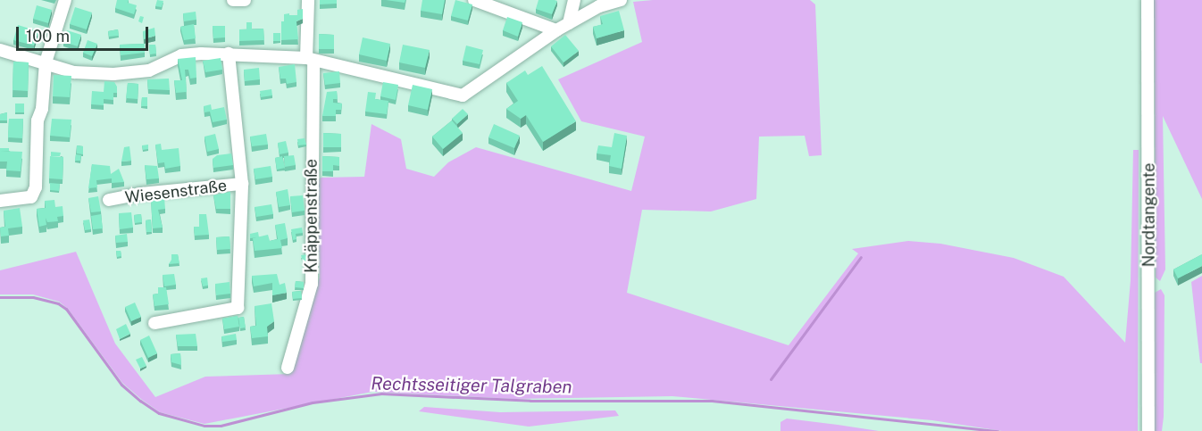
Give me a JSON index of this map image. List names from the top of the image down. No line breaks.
{"streets":{"street":["Wiesenstraße","Nordtangente","Knäppenstraße"]},"water":["Rechtsseitiger Talgraben"],"scale_bar":"100 m"}
